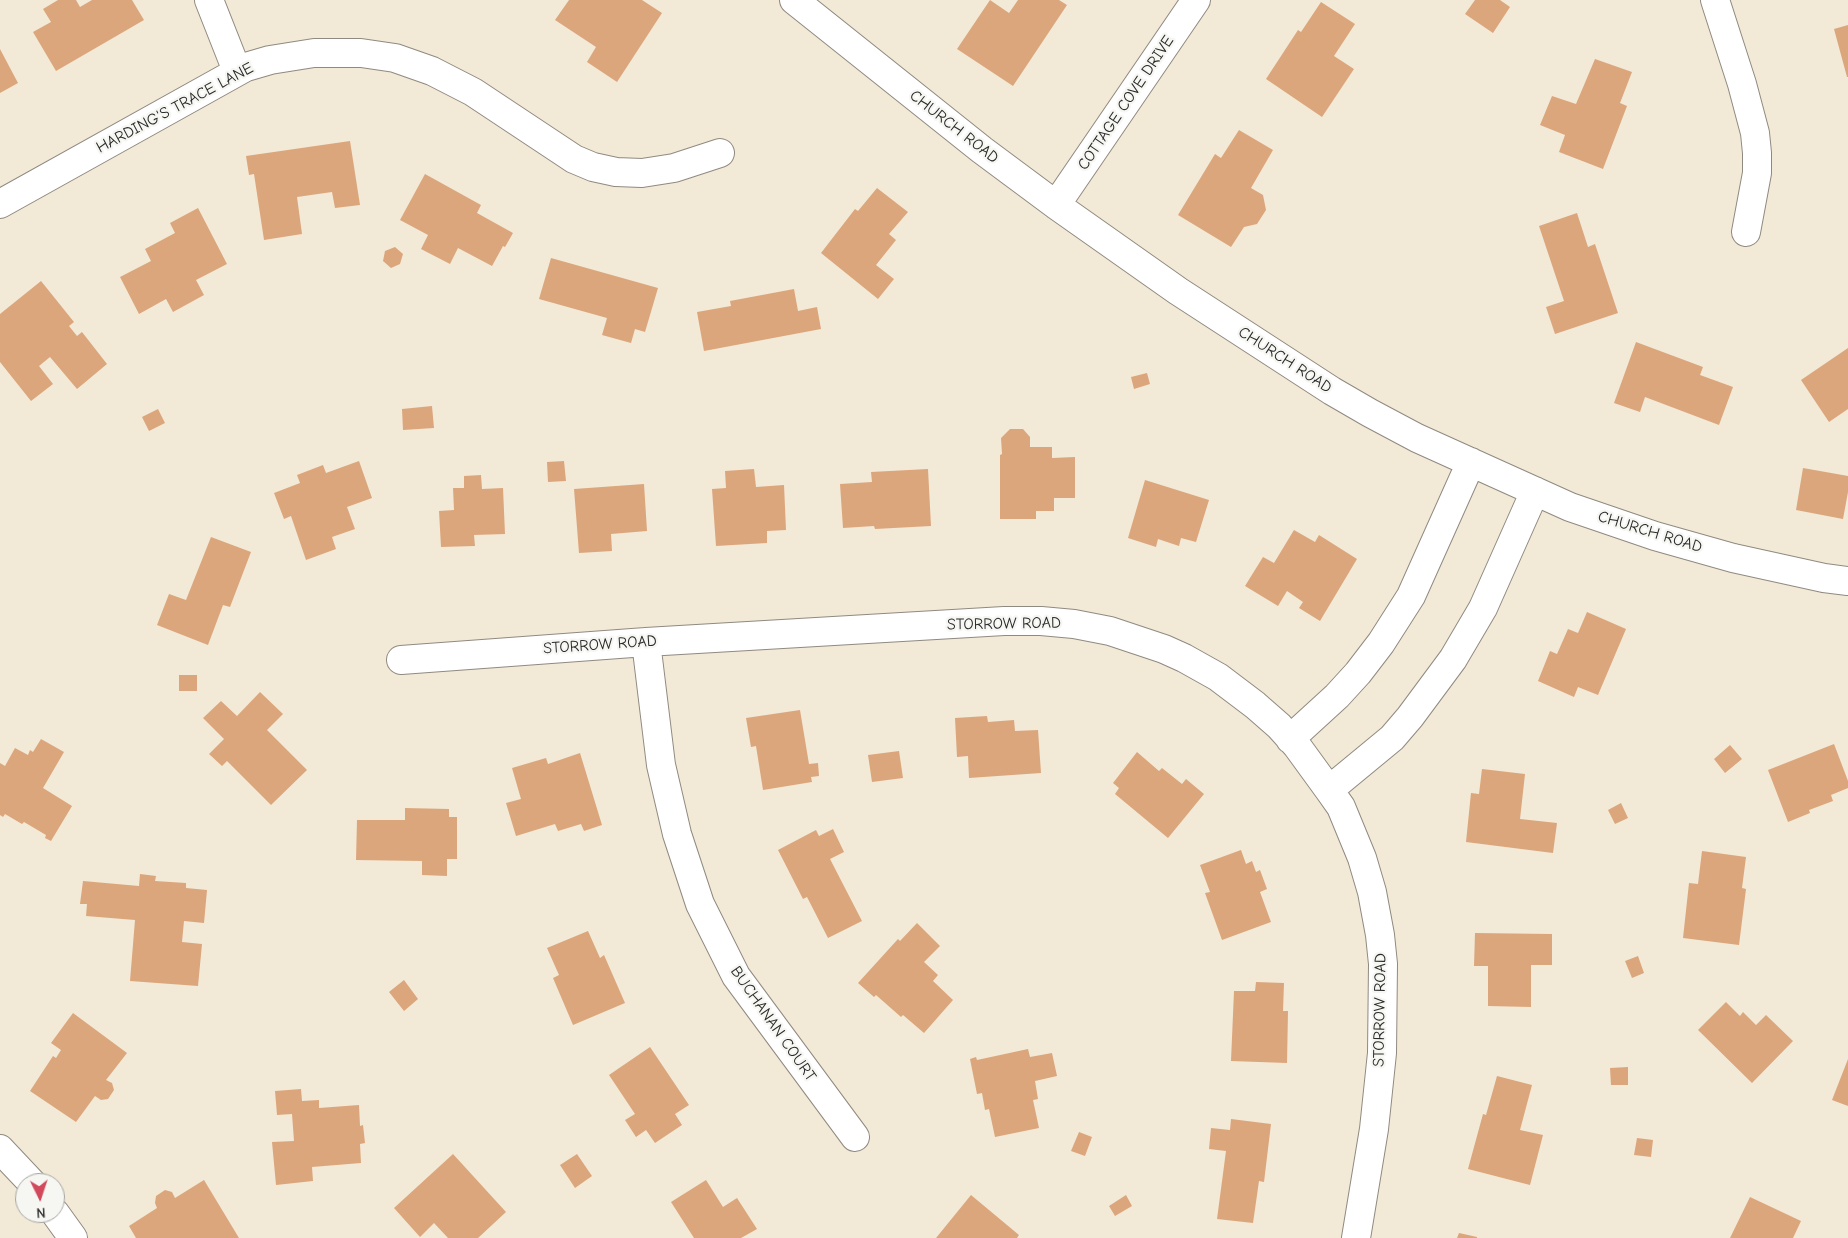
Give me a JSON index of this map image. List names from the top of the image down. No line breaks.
{"streets":{"street":["COTTAGE COVE DRIVE","HARDING'S TRACE LANE","CHURCH ROAD","STORROW ROAD","BUCHANAN COURT"]},"crossings":[["COTTAGE COVE DRIVE","CHURCH ROAD"],["STORROW ROAD","BUCHANAN COURT"]],"north":"bottom"}
